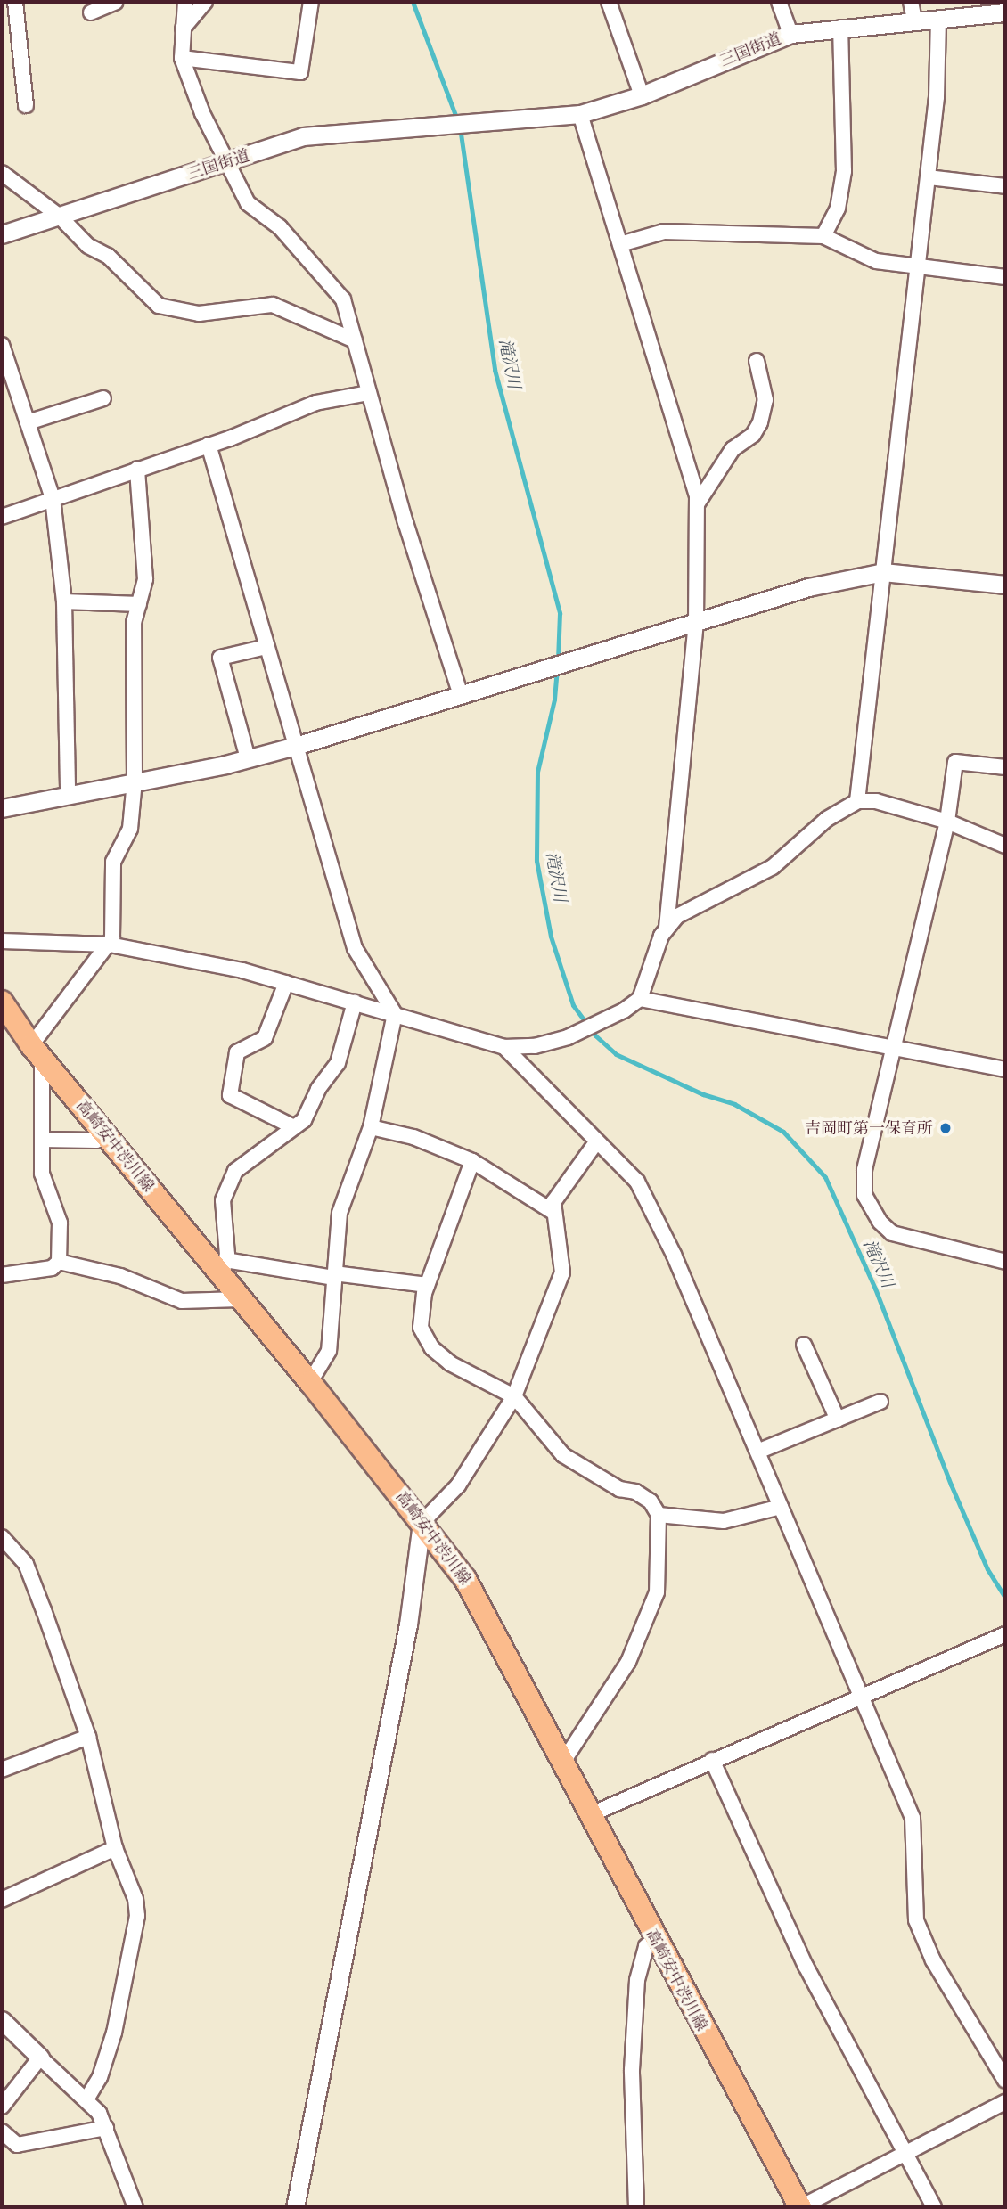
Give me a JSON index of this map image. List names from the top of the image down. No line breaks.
{"streets":{"main road":["高崎安中渋川線"],"street":["三国街道"]},"water":["滝沢川"],"places":["吉岡町第一保育所"]}
